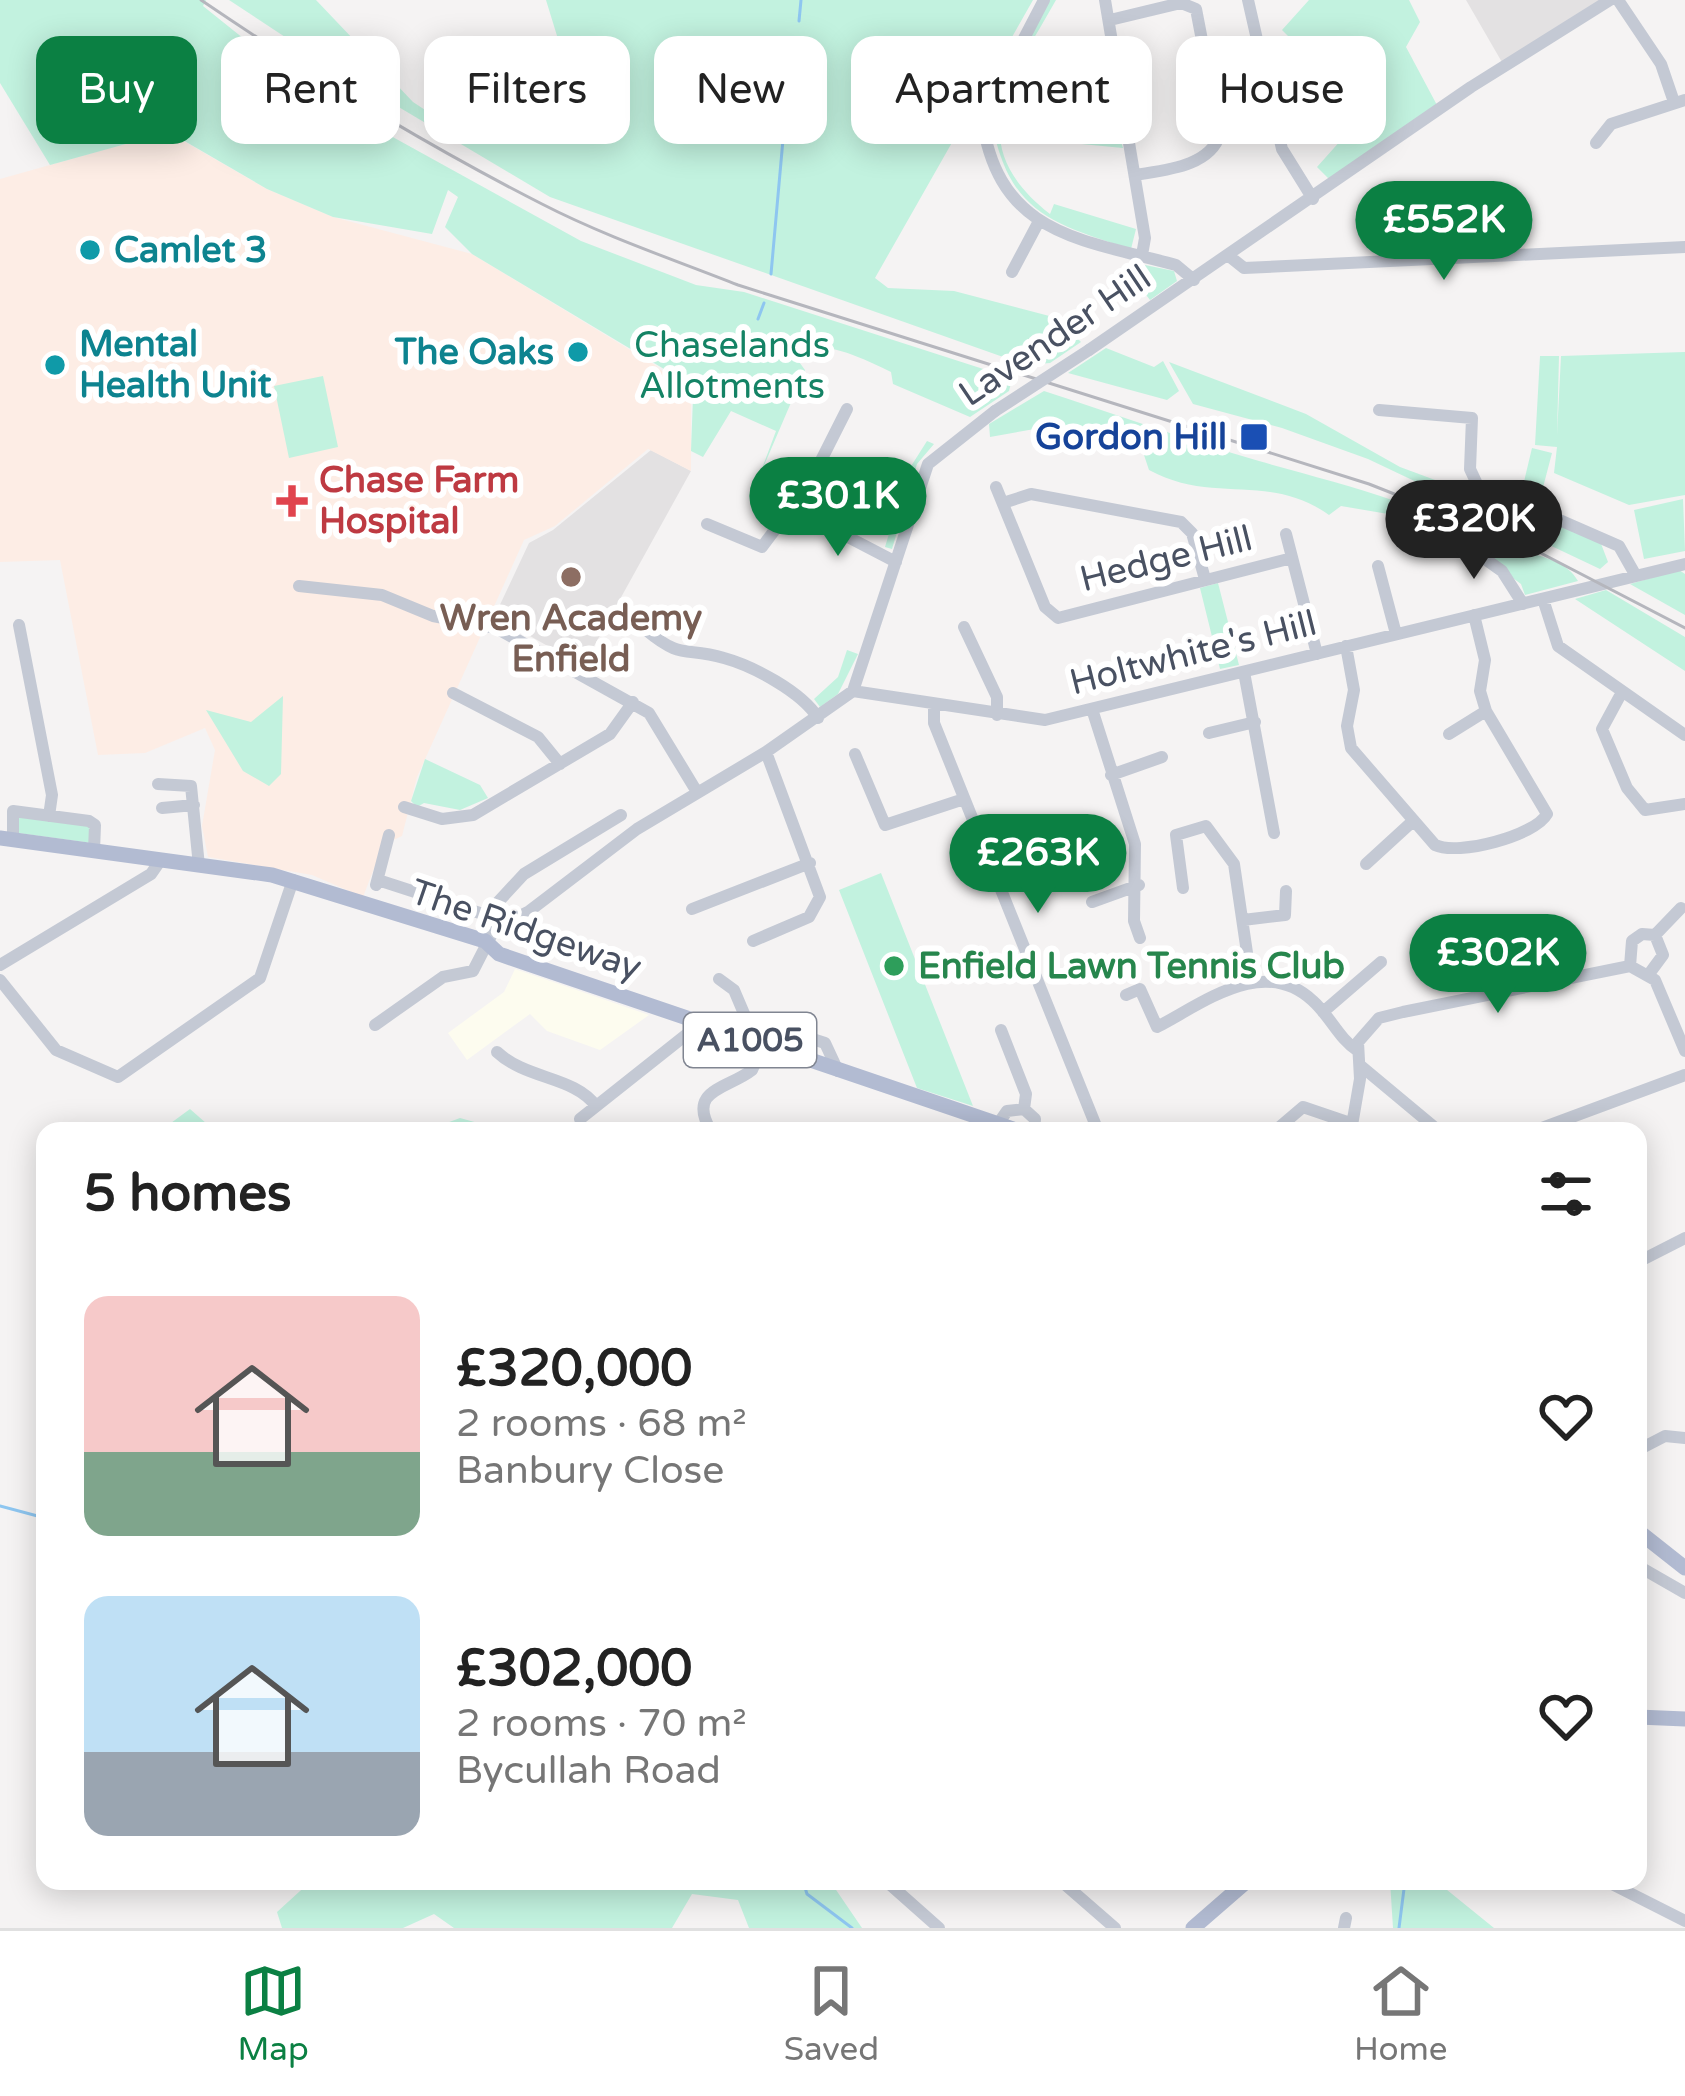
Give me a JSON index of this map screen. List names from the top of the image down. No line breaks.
{"streets":{"main road":["The Ridgeway","A1005"],"street":["Lavender Hill","Hedge Hill","Holtwhite's Hill"]},"crossings":[["Lavender Hill","Holtwhite's Hill"],["Hedge Hill","Holtwhite's Hill"]],"parks":["Chaselands Allotments"],"places":{"other":["Camlet 3","The Oaks","Mental Health Unit","Wren Academy Enfield","Enfield Lawn Tennis Club"],"transit":["Gordon Hill"],"health":["Chase Farm Hospital"]},"page":{"chip":["Buy","Rent","Filters","New","Apartment","House"],"price":["£552K","£301K","£320K","£263K","£302K"],"heading":"5 homes","list":[{"name":"£320,000","note":"2 rooms · 68 m² · Banbury Close"},{"name":"£302,000","note":"2 rooms · 70 m² · Bycullah Road"}],"tabs":["Map","Saved","Home"]}}
